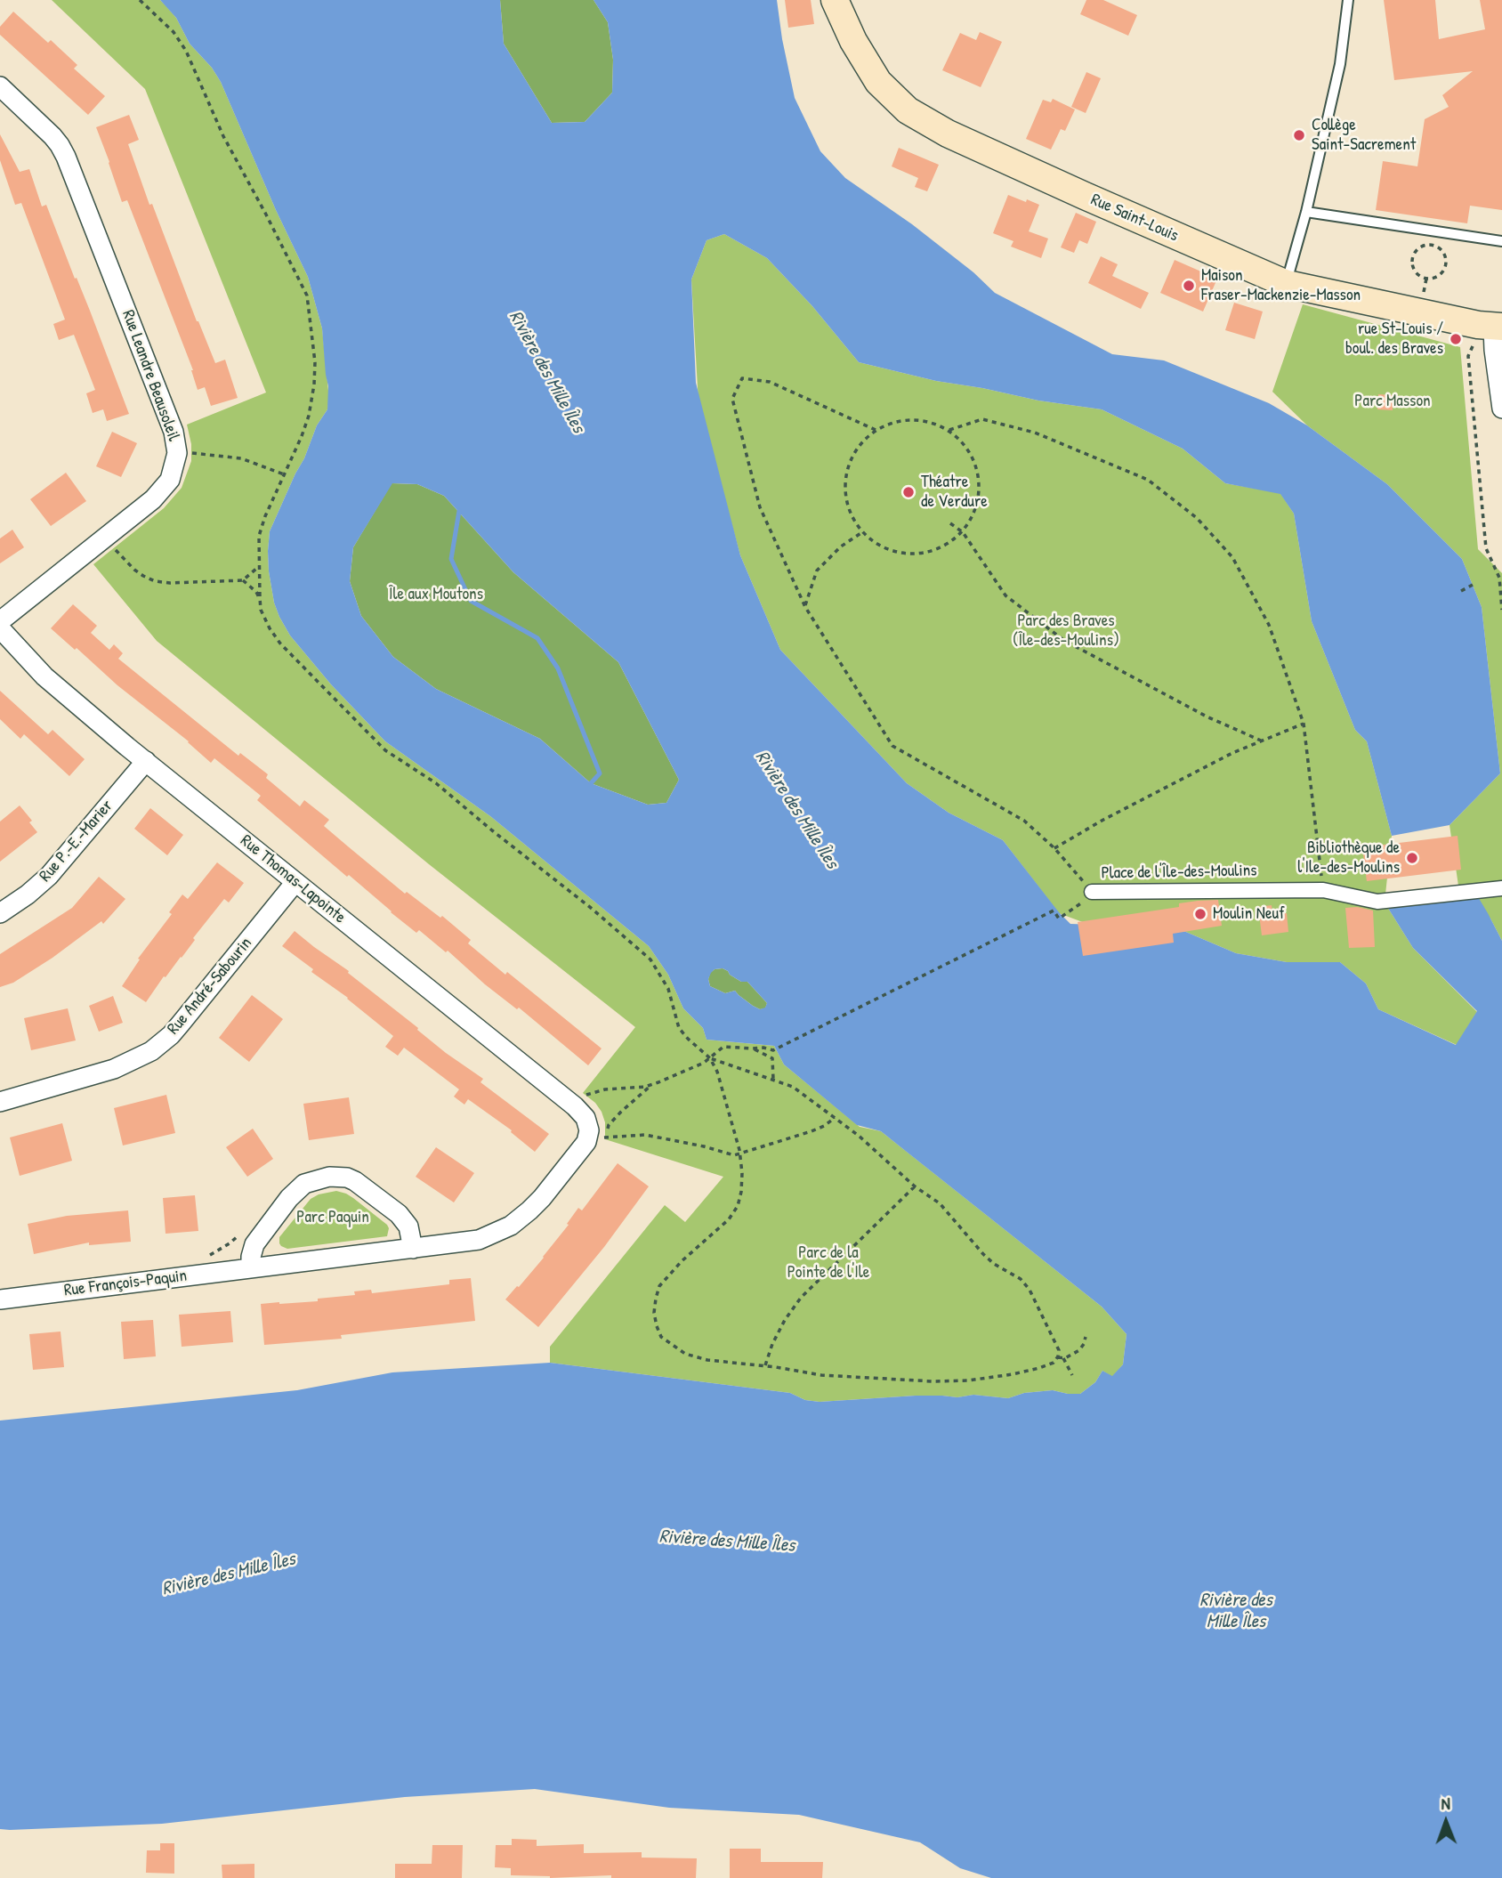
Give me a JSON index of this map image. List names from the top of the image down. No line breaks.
{"streets":{"main road":["Rue Saint-Louis"],"street":["Rue Leandre Beausoleil","Rue P.-E.-Marier","Place de l'Île-des-Moulins","Rue Thomas-Lapointe","Rue André-Sabourin","Rue François-Paquin"]},"crossings":[["Rue P.-E.-Marier","Rue Thomas-Lapointe"],["Rue Thomas-Lapointe","Rue André-Sabourin"],["Rue Thomas-Lapointe","Rue François-Paquin"]],"water":["Rivière des Mille Îles"],"parks":["Parc Masson","Île aux Moutons","Parc des Braves (Île-des-Moulins)","Parc Paquin","Parc de la Pointe de l'Ile"],"places":["Collège Saint-Sacrement","Maison Fraser-Mackenzie-Masson","rue St-Louis / boul. des Braves","Théatre de Verdure","Bibliothèque de l'Ile-des-Moulins","Moulin Neuf"],"north":"top"}
